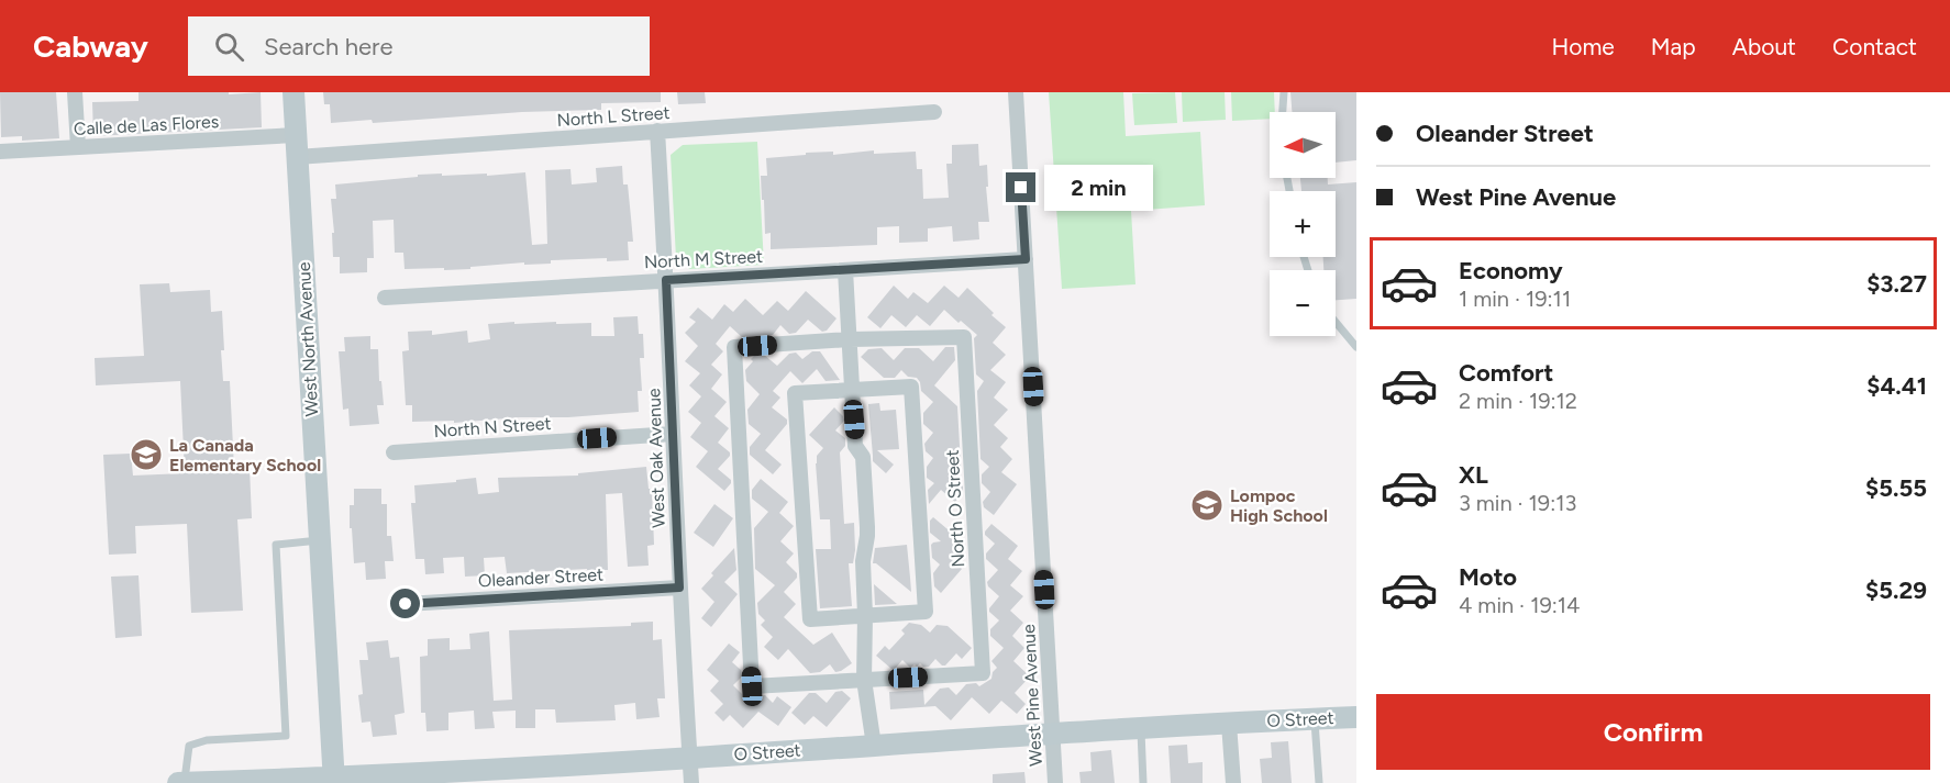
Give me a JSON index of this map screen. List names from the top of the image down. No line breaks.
{"streets":{"street":["North L Street","Calle de Las Flores","North M Street","West North Avenue","North N Street","West Oak Avenue","North O Street","Oleander Street","West Pine Avenue","O Street"]},"crossings":[["North L Street","Calle de Las Flores"],["North L Street","West North Avenue"],["North L Street","West Oak Avenue"],["Calle de Las Flores","West North Avenue"],["North M Street","West Oak Avenue"],["North M Street","West Pine Avenue"],["West North Avenue","O Street"],["North N Street","West Oak Avenue"],["West Oak Avenue","Oleander Street"],["West Oak Avenue","O Street"],["West Pine Avenue","O Street"]],"places":{"school or university":["La Canada Elementary School","Lompoc High School"]},"north":"left","page":{"header":"Cabway","search":"Search here","nav":["Home","Map","About","Contact"],"banner":["Oleander Street","West Pine Avenue"],"map_buttons":["+","−"],"bubble":"2 min","list":[{"name":"Economy","note":"1 min · 19:11","value":"$3.27"},{"name":"Comfort","note":"2 min · 19:12","value":"$4.41"},{"name":"XL","note":"3 min · 19:13","value":"$5.55"},{"name":"Moto","note":"4 min · 19:14","value":"$5.29"}],"buttons":"Confirm"}}
